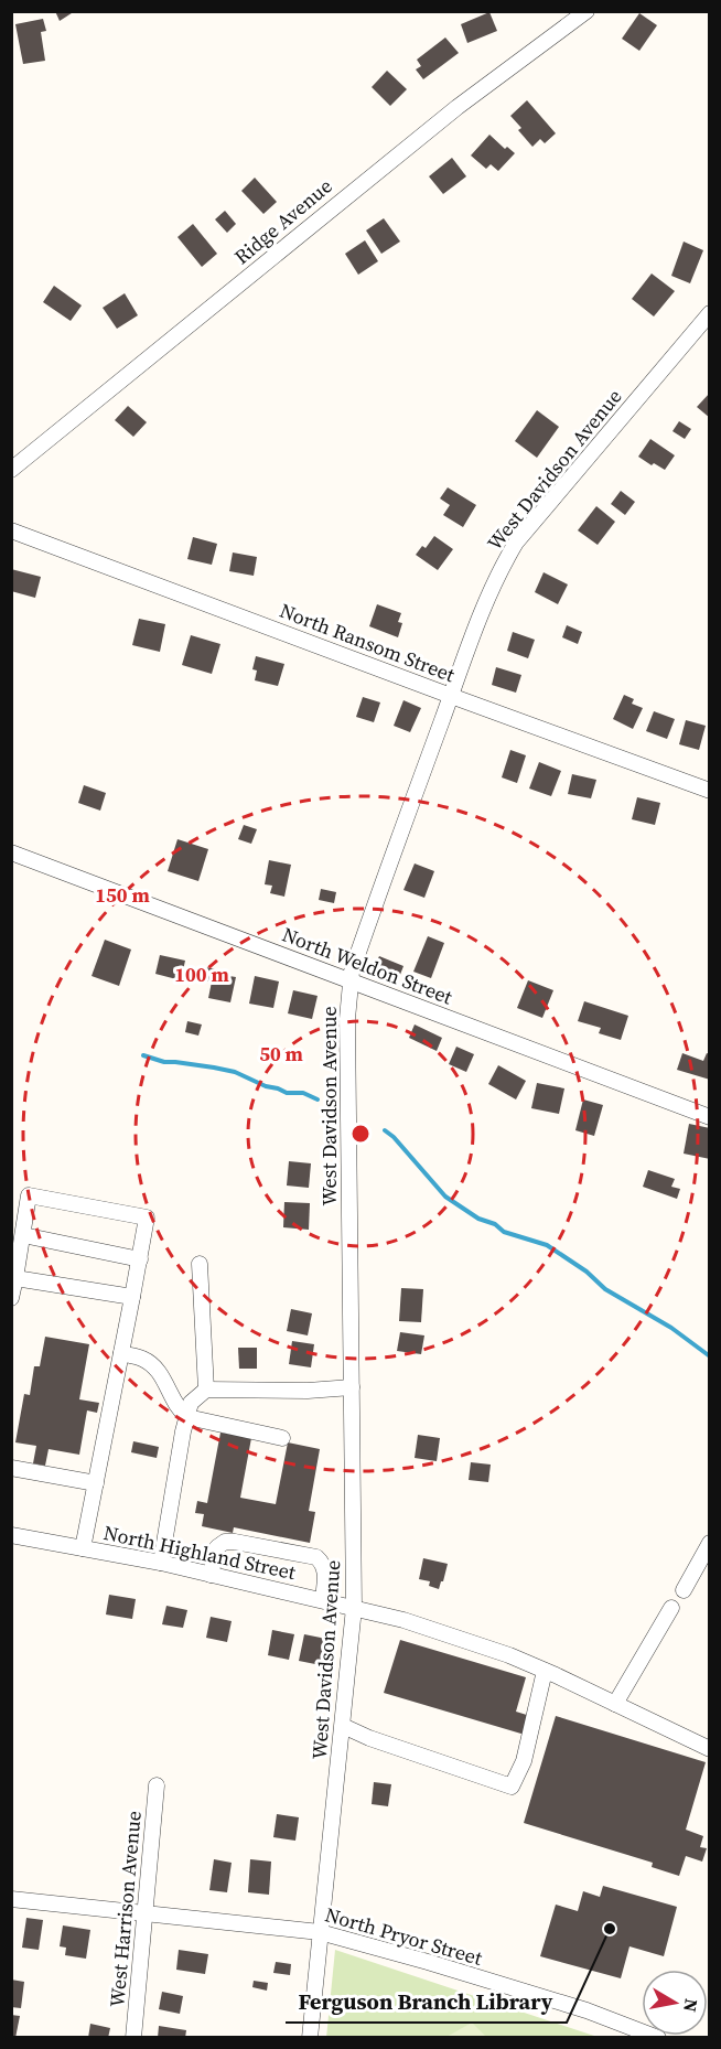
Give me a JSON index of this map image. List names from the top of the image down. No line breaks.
{"streets":{"street":["Ridge Avenue","West Davidson Avenue","North Ransom Street","North Weldon Street","North Highland Street","West Harrison Avenue","North Pryor Street"]},"crossings":[["West Davidson Avenue","North Ransom Street"],["West Davidson Avenue","North Weldon Street"],["West Davidson Avenue","North Highland Street"],["West Davidson Avenue","North Pryor Street"],["West Harrison Avenue","North Pryor Street"]],"places":["Ferguson Branch Library"],"north":"right","rings":["150 m","100 m","50 m"]}
